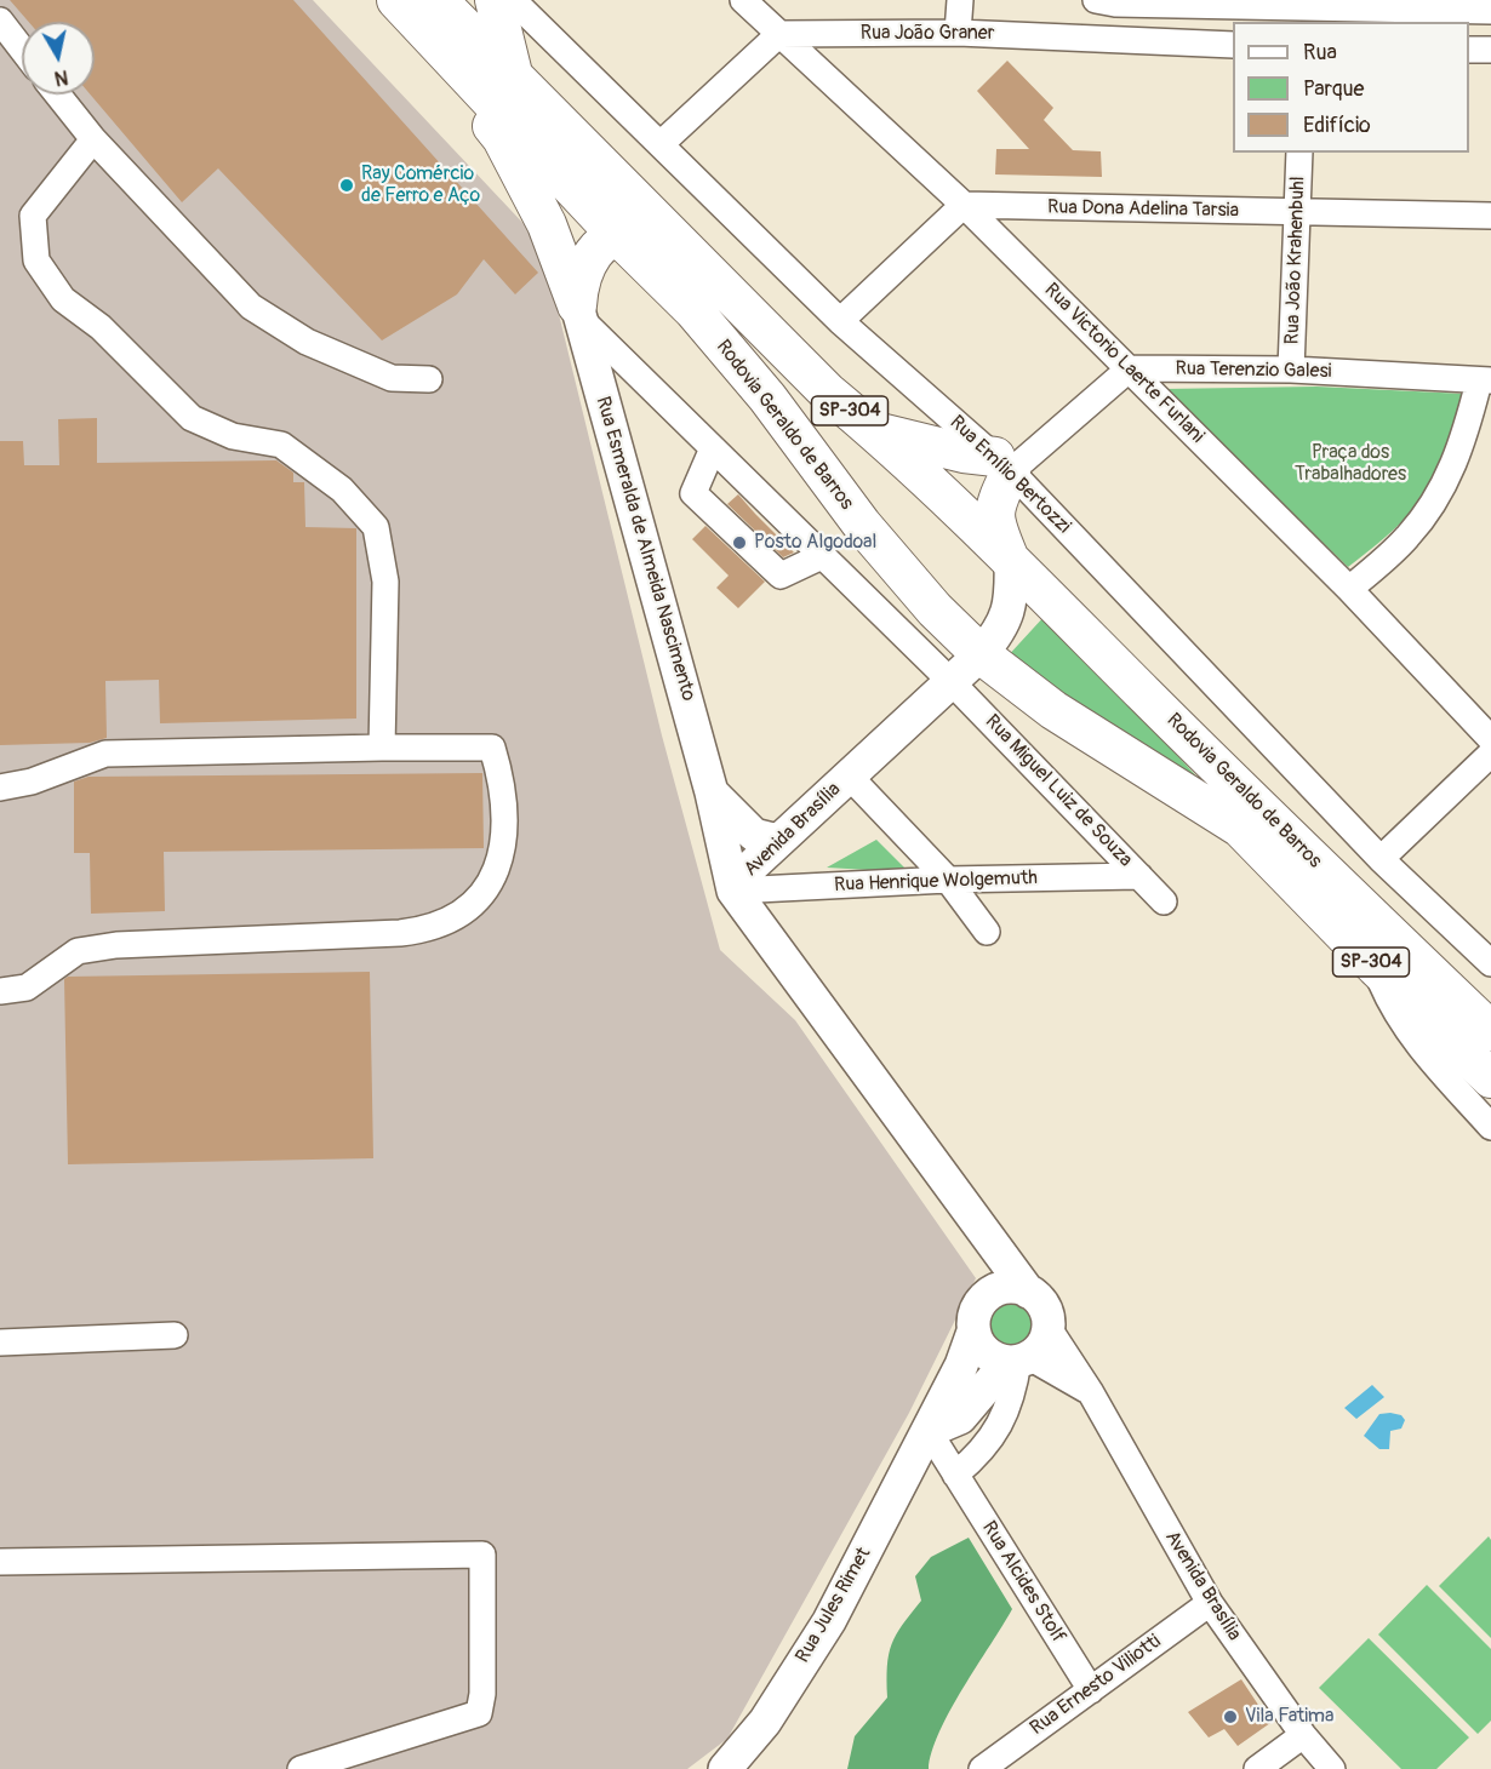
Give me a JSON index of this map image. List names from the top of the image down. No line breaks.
{"streets":{"highway":["SP-304","Rodovia Geraldo de Barros"],"main road":["Rua Esmeralda de Almeida Nascimento","Avenida Brasília","Rua Jules Rimet"],"street":["Rua João Graner","Rua Dona Adelina Tarsia","Rua João Krahenbuhl","Rua Victorio Laerte Furlani","Rua Terenzio Galesi","Rua Emílio Bertozzi","Rua Miguel Luiz de Souza","Rua Henrique Wolgemuth","Rua Alcides Stolf","Rua Ernesto Viliotti"]},"crossings":[["Rua João Graner","Rua Victorio Laerte Furlani"],["Rua Dona Adelina Tarsia","Rua João Krahenbuhl"],["Rua Dona Adelina Tarsia","Rua Victorio Laerte Furlani"],["Rua João Krahenbuhl","Rua Terenzio Galesi"],["Rua Victorio Laerte Furlani","Rua Terenzio Galesi"],["Rodovia Geraldo de Barros","Avenida Brasília"],["Rua Esmeralda de Almeida Nascimento","Rua Miguel Luiz de Souza"],["Rua Esmeralda de Almeida Nascimento","Avenida Brasília"],["Rua Esmeralda de Almeida Nascimento","Rua Henrique Wolgemuth"],["Rua Miguel Luiz de Souza","Avenida Brasília"],["Rua Miguel Luiz de Souza","Rua Henrique Wolgemuth"],["Avenida Brasília","Rua Henrique Wolgemuth"],["Avenida Brasília","Rua Jules Rimet"],["Avenida Brasília","Rua Ernesto Viliotti"],["Rua Alcides Stolf","Rua Jules Rimet"],["Rua Alcides Stolf","Rua Ernesto Viliotti"]],"parks":["Praça dos Trabalhadores"],"places":["Ray Comércio de Ferro e Aço","Posto Algodoal","Vila Fatima"],"legend":["Rua","Parque","Edifício"],"north":"bottom"}
